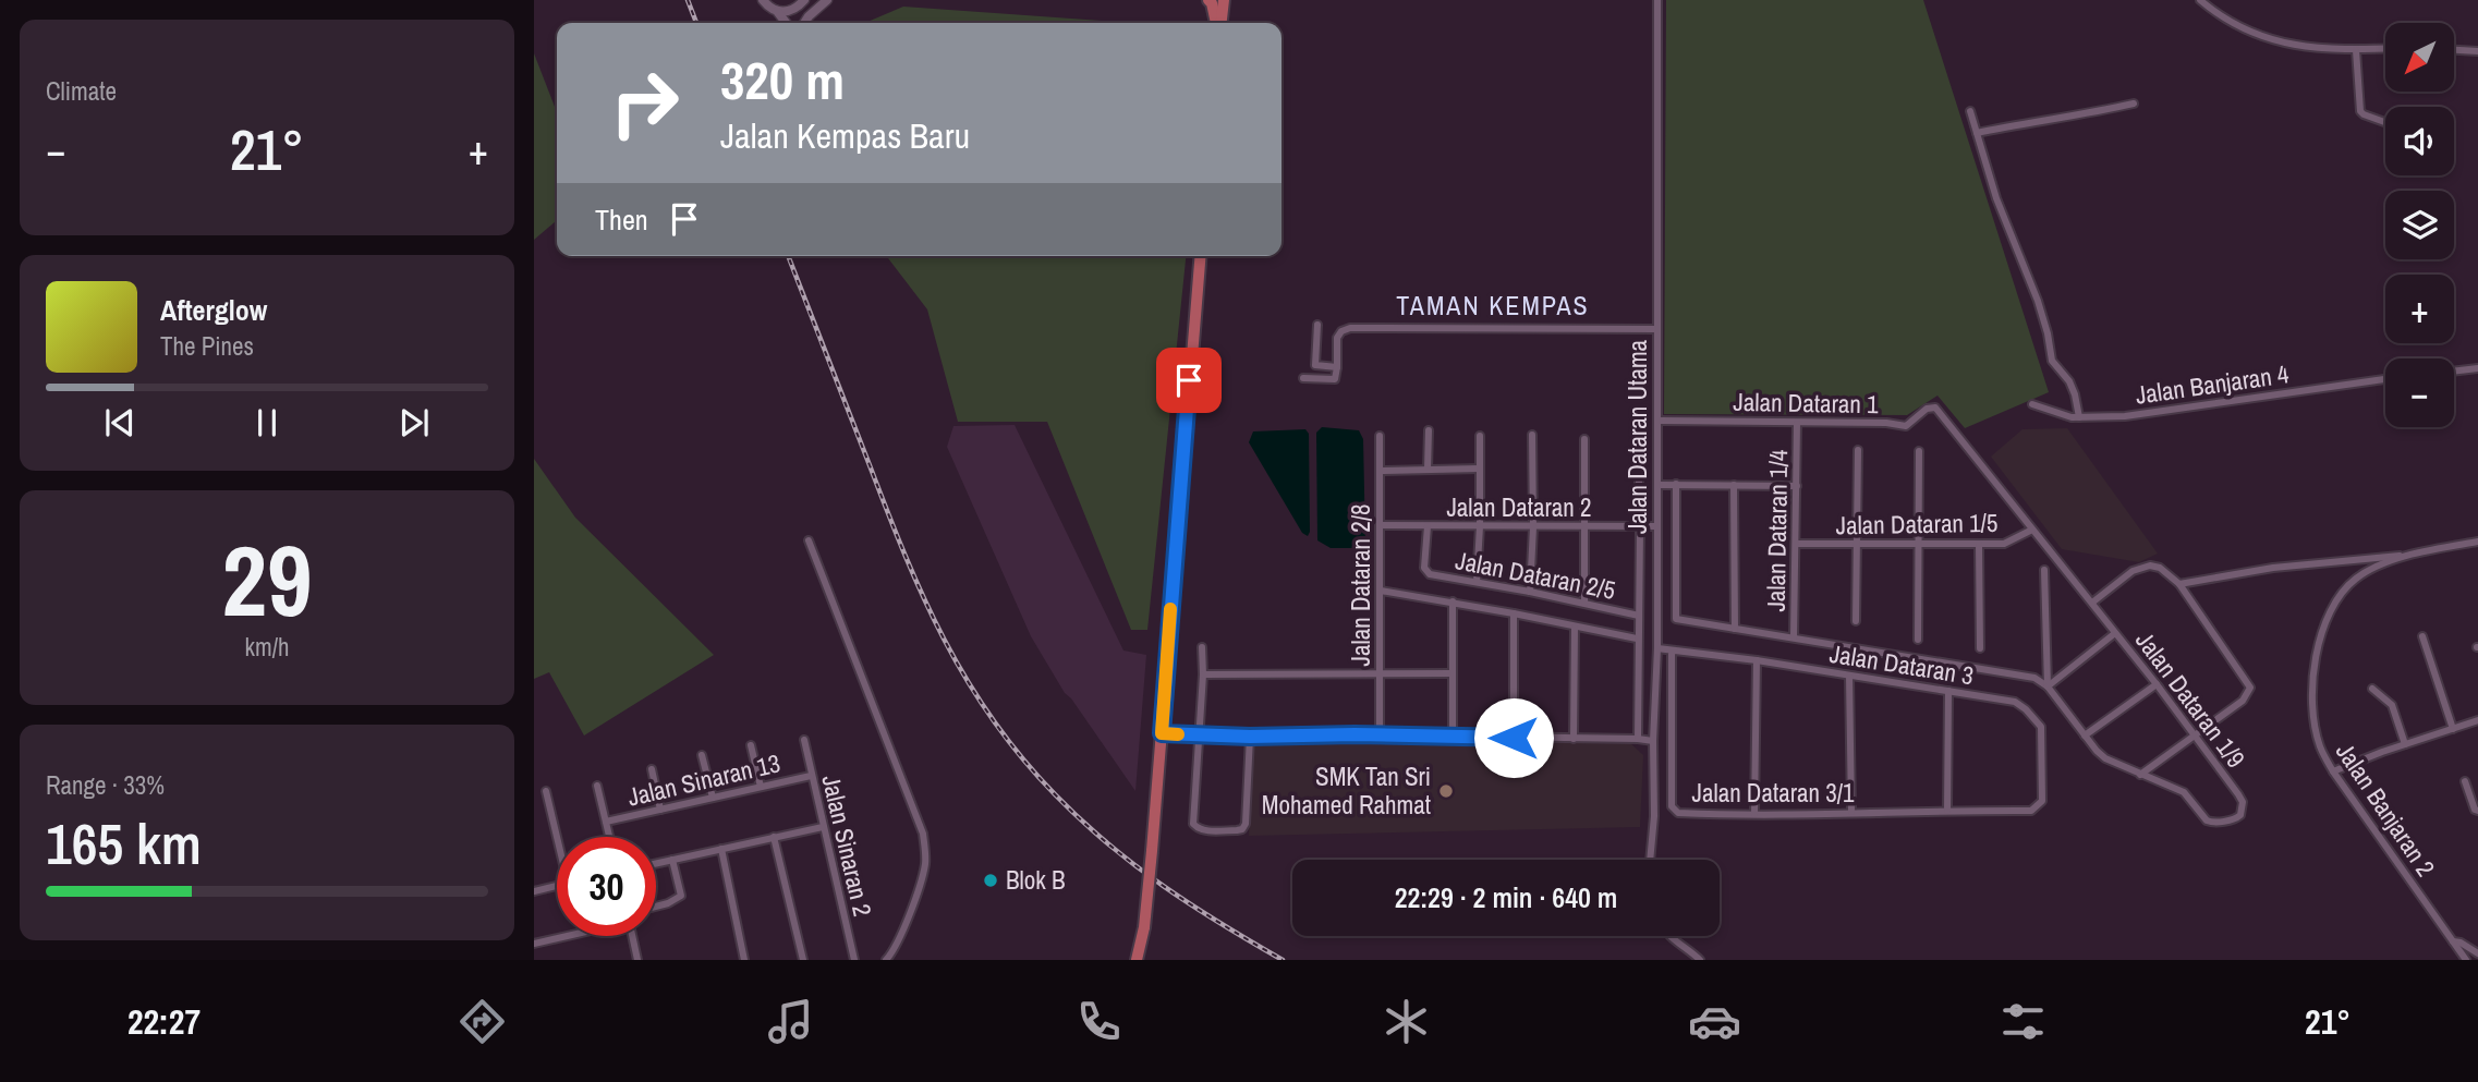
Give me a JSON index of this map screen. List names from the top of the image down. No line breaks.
{"streets":{"street":["Jalan Banjaran 4","Jalan Dataran 1","Jalan Dataran Utama","Jalan Dataran 2","Jalan Dataran 1/5","Jalan Dataran 1/4","Jalan Dataran 2/5","Jalan Dataran 2/8","Jalan Dataran 3","Jalan Dataran 1/9","Jalan Sinaran 13","Jalan Dataran 3/1","Jalan Banjaran 2","Jalan Sinaran 2"]},"crossings":[["Jalan Dataran 1","Jalan Dataran Utama"],["Jalan Dataran 1","Jalan Dataran 1/4"],["Jalan Dataran 1","Jalan Dataran 1/9"],["Jalan Dataran Utama","Jalan Dataran 2"],["Jalan Dataran Utama","Jalan Dataran 3"],["Jalan Dataran 2","Jalan Dataran 2/5"],["Jalan Dataran 2","Jalan Dataran 2/8"],["Jalan Dataran 1/5","Jalan Dataran 1/4"],["Jalan Dataran 1/5","Jalan Dataran 1/9"],["Jalan Dataran 3","Jalan Dataran 3/1"],["Jalan Sinaran 13","Jalan Sinaran 2"]],"districts":["TAMAN KEMPAS"],"places":["SMK Tan Sri Mohamed Rahmat","Blok B"],"north":"bottom left","page":{"tile":["Climate",["29","km/h"],["Range · 33%","165 km"]],"map_buttons":["+","−"],"turn":["320 m","Jalan Kempas Baru"],"heat":["−","21°","+"],"then":"Then","song":["Afterglow","The Pines"],"limit":"30","trip":"22:29 · 2 min · 640 m","tabs":["22:27","21°"]}}
